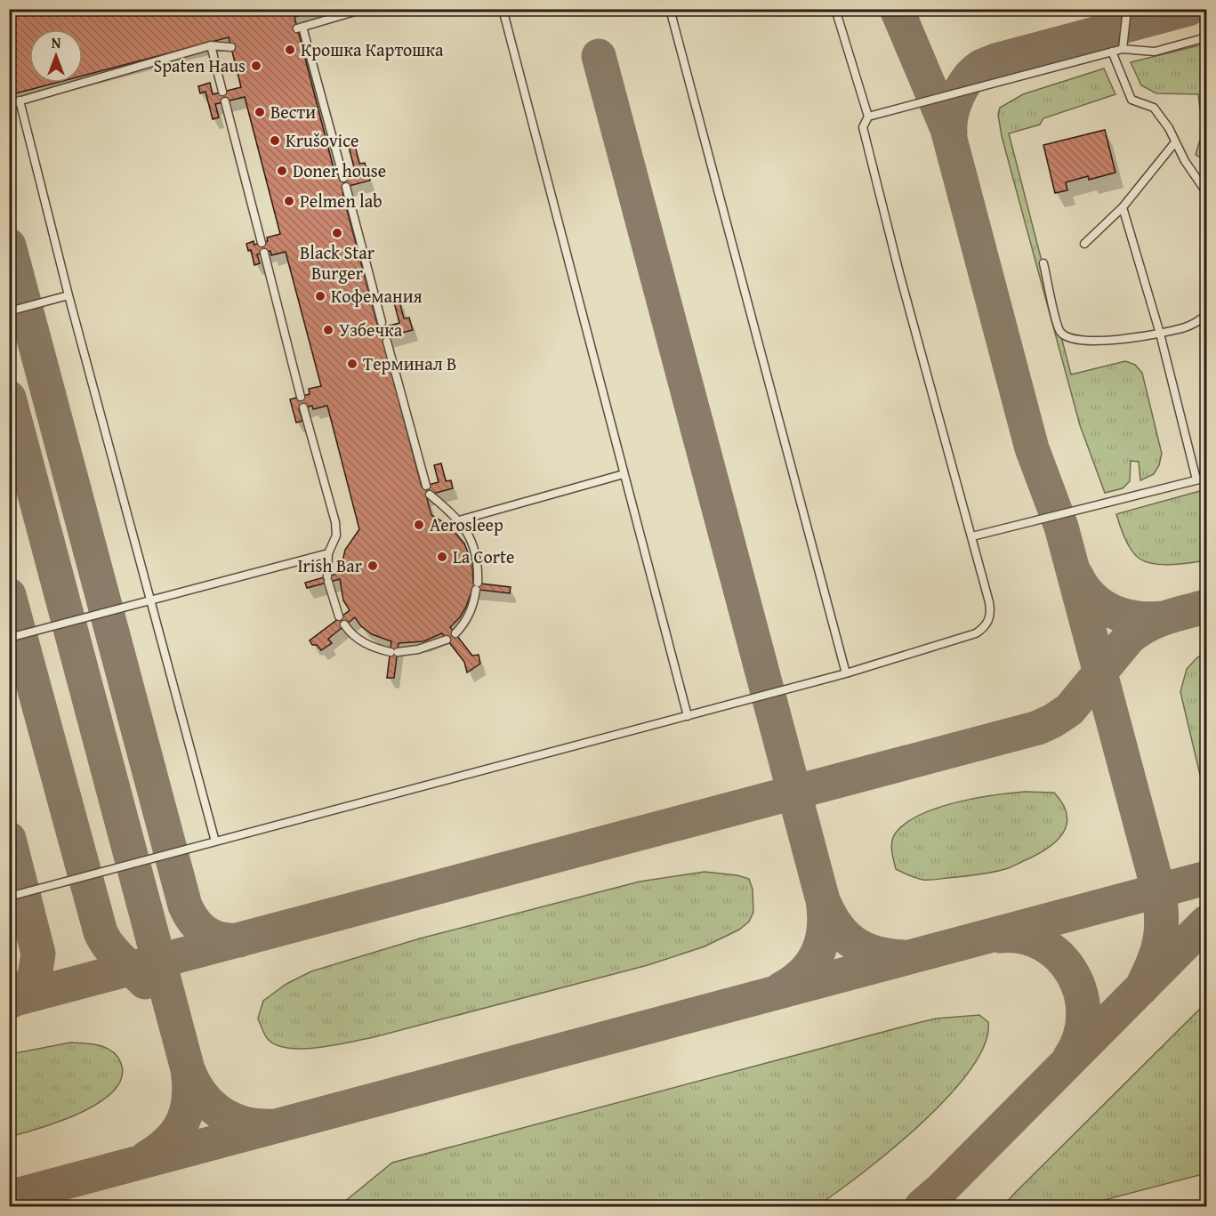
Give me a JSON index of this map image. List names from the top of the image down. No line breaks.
{"places":["Крошка Картошка","Spaten Haus","Вести","Krušovice","Doner house","Pelmen lab","Black Star Burger","Кофемания","Узбечка","Терминал B","Aerosleep","La Corte","Irish Bar"],"north":"top"}
